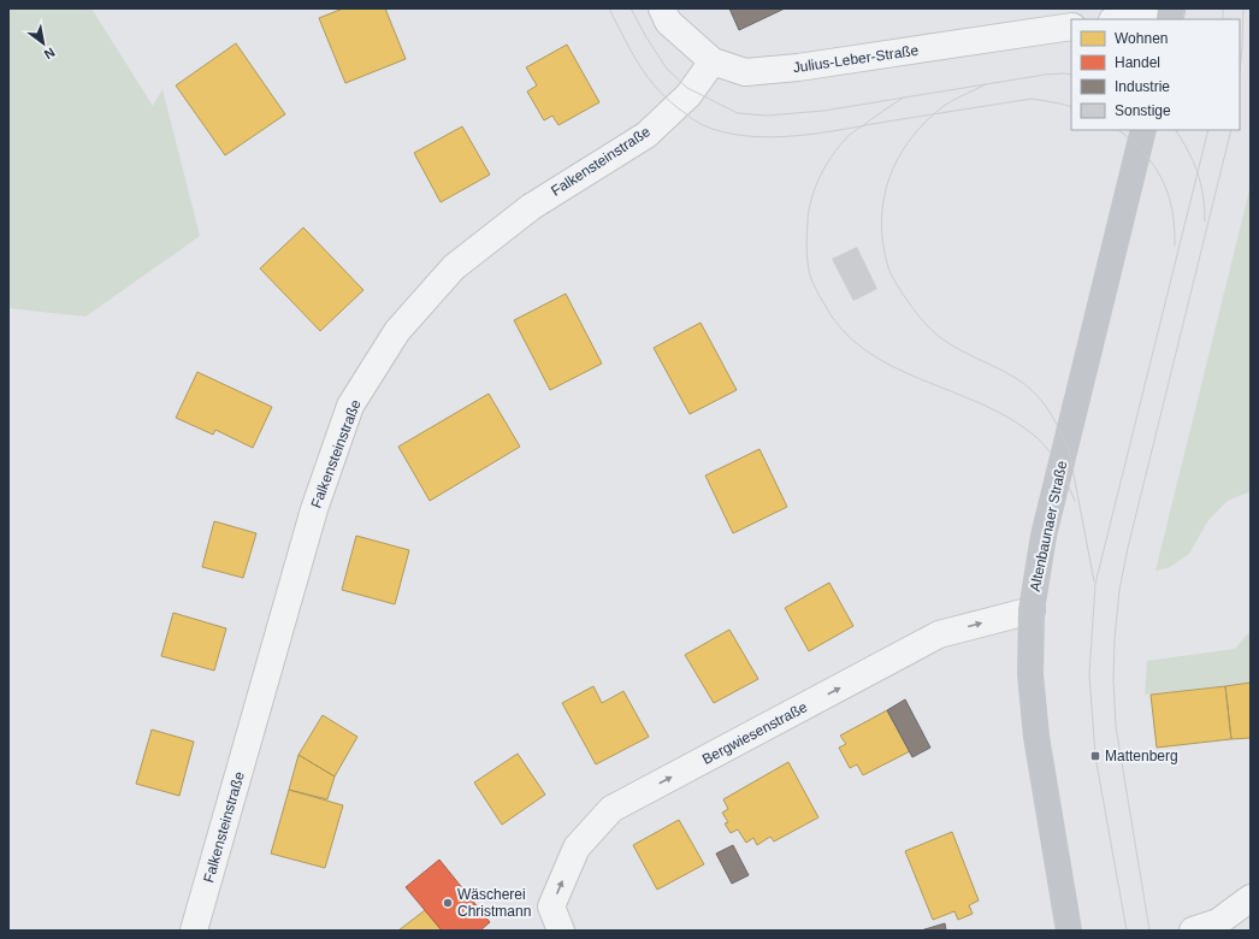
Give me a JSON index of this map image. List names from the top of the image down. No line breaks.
{"streets":{"main road":["Altenbaunaer Straße"],"street":["Julius-Leber-Straße","Falkensteinstraße","Bergwiesenstraße"]},"crossings":[["Julius-Leber-Straße","Falkensteinstraße"],["Altenbaunaer Straße","Bergwiesenstraße"]],"one_way":["Bergwiesenstraße"],"places":{"transit":["Mattenberg"],"other":["Wäscherei Christmann"]},"legend":["Wohnen","Handel","Industrie","Sonstige"],"north":"bottom right"}
